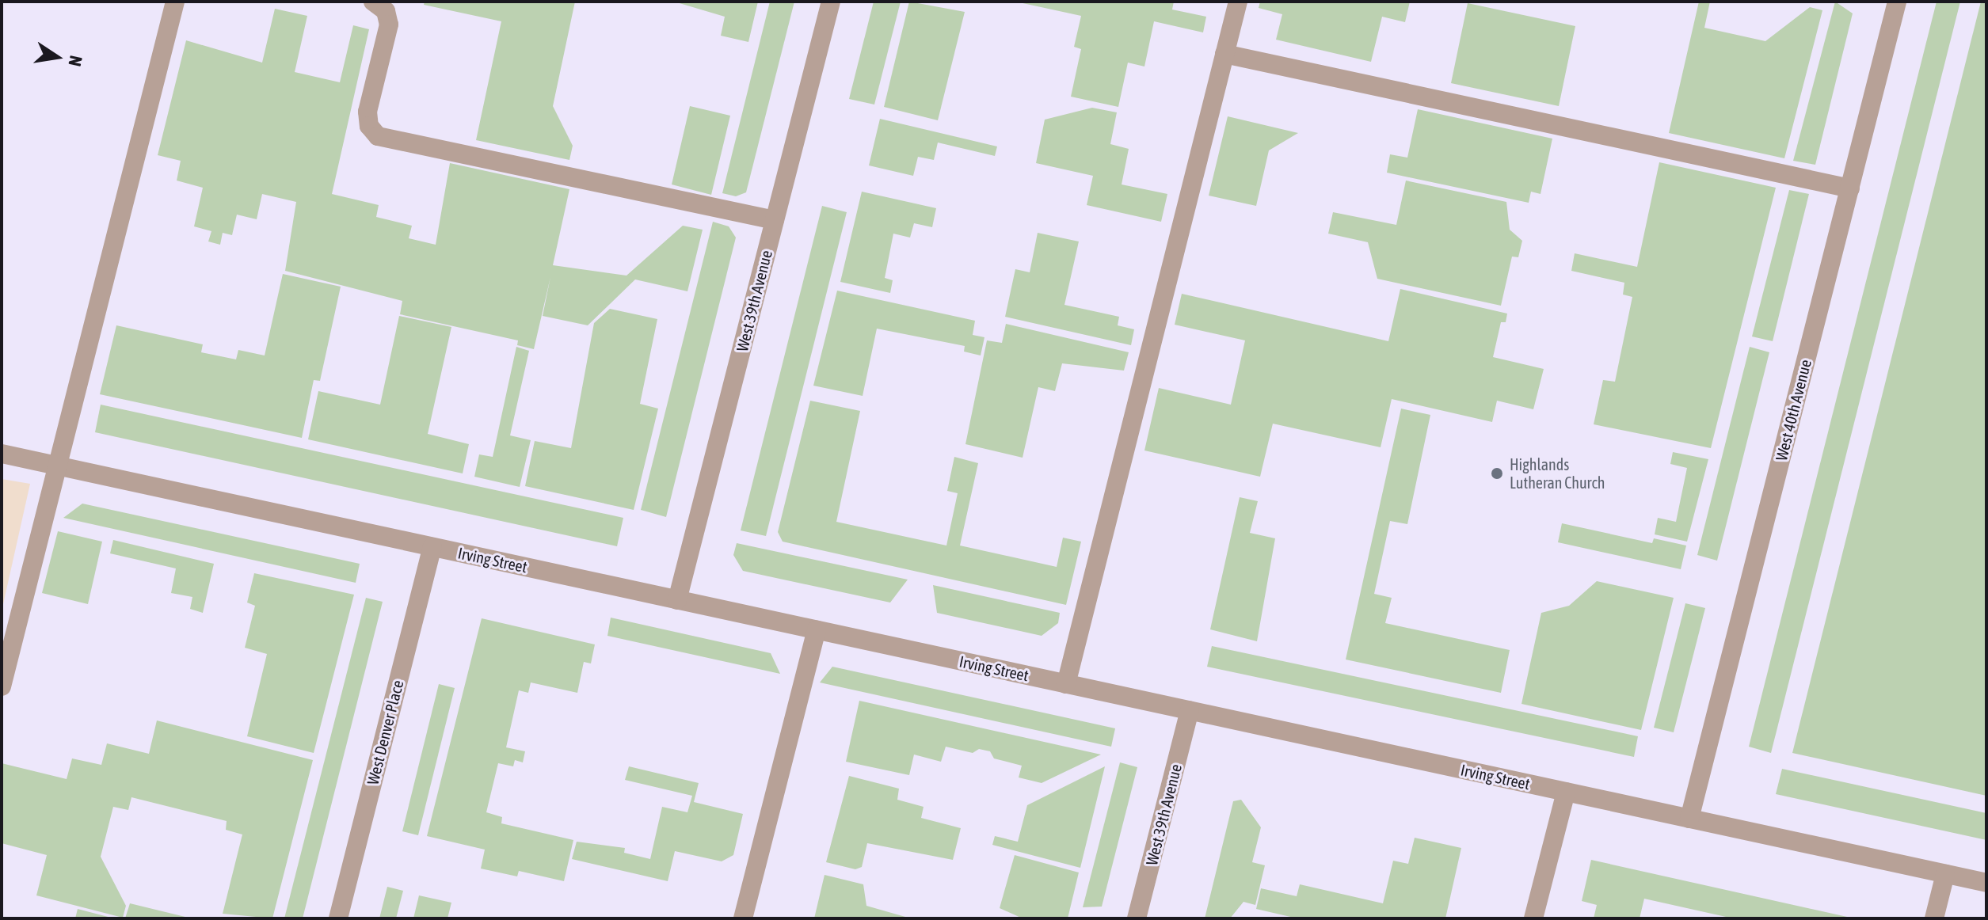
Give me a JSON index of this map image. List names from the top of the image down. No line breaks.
{"streets":{"street":["West 39th Avenue","West 40th Avenue","Irving Street","West Denver Place"]},"crossings":[["West 39th Avenue","Irving Street"],["West 40th Avenue","Irving Street"],["Irving Street","West Denver Place"]],"places":["Highlands Lutheran Church"],"north":"right"}
